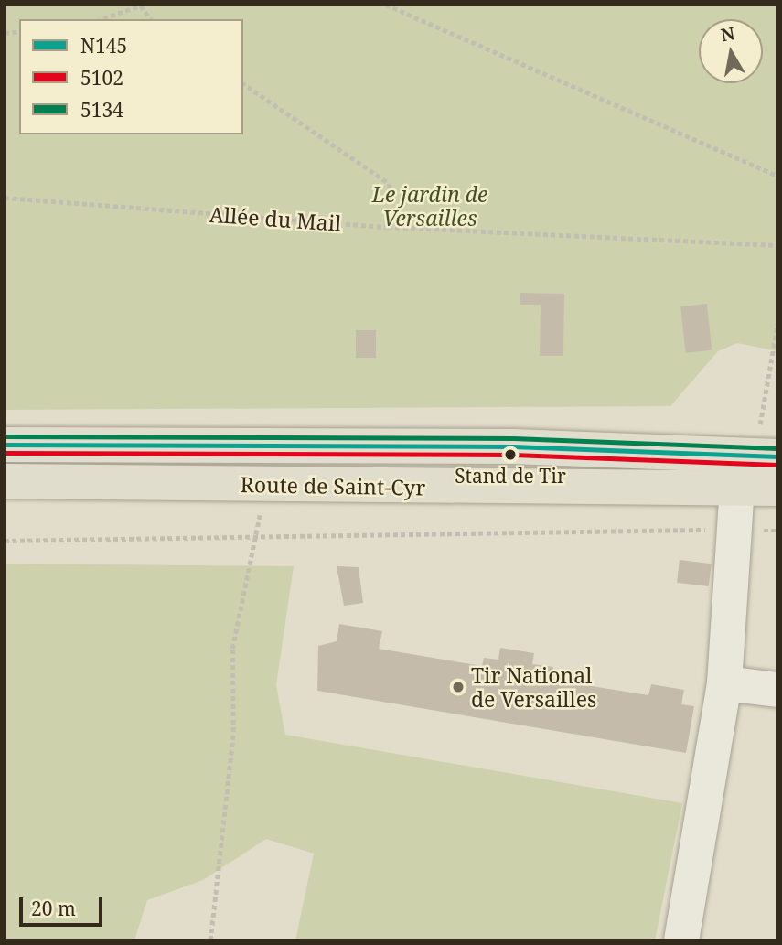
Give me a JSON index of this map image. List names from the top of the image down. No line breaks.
{"streets":{"main road":["Route de Saint-Cyr"],"path":["Allée du Mail"]},"parks":["Le jardin de Versailles"],"places":["Stand de Tir","Tir National de Versailles"],"lines":["transit line 5134","transit line N145","transit line 5102"],"legend":["N145","5102","5134"],"scale_bar":"20 m","north":"top"}
